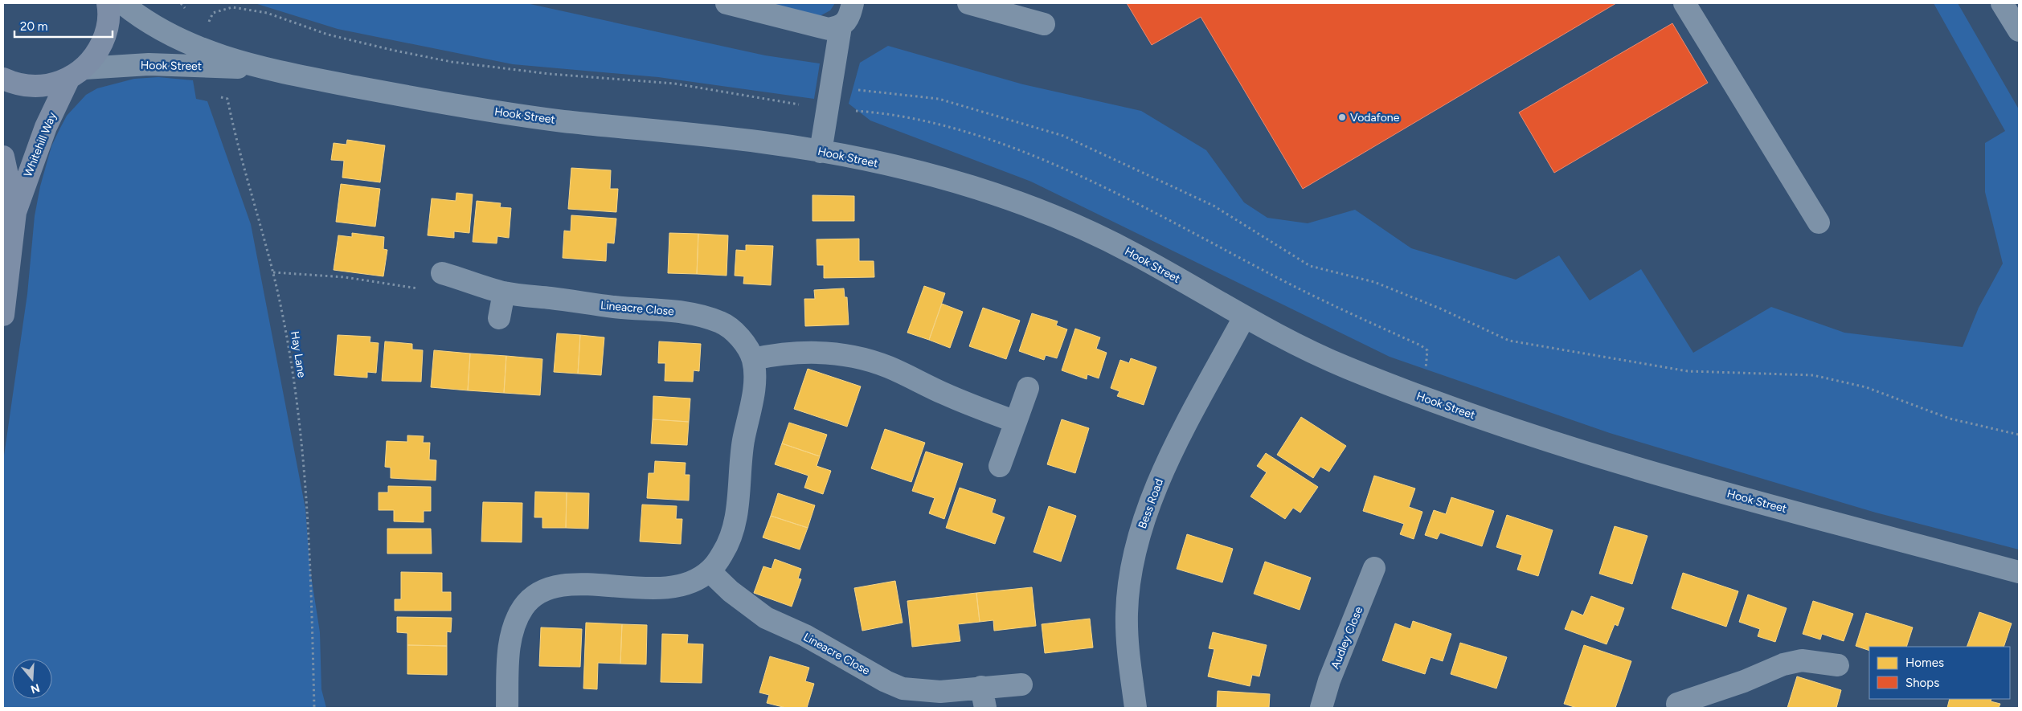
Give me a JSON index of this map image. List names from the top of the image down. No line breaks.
{"streets":{"main road":["Whitehill Way"],"street":["Hook Street","Lineacre Close","Bess Road","Audley Close"],"path":["Hay Lane"]},"crossings":[["Hook Street","Whitehill Way"],["Hook Street","Hay Lane"],["Hook Street","Bess Road"]],"places":["Vodafone"],"legend":["Homes","Shops"],"scale_bar":"20 m","north":"bottom"}
